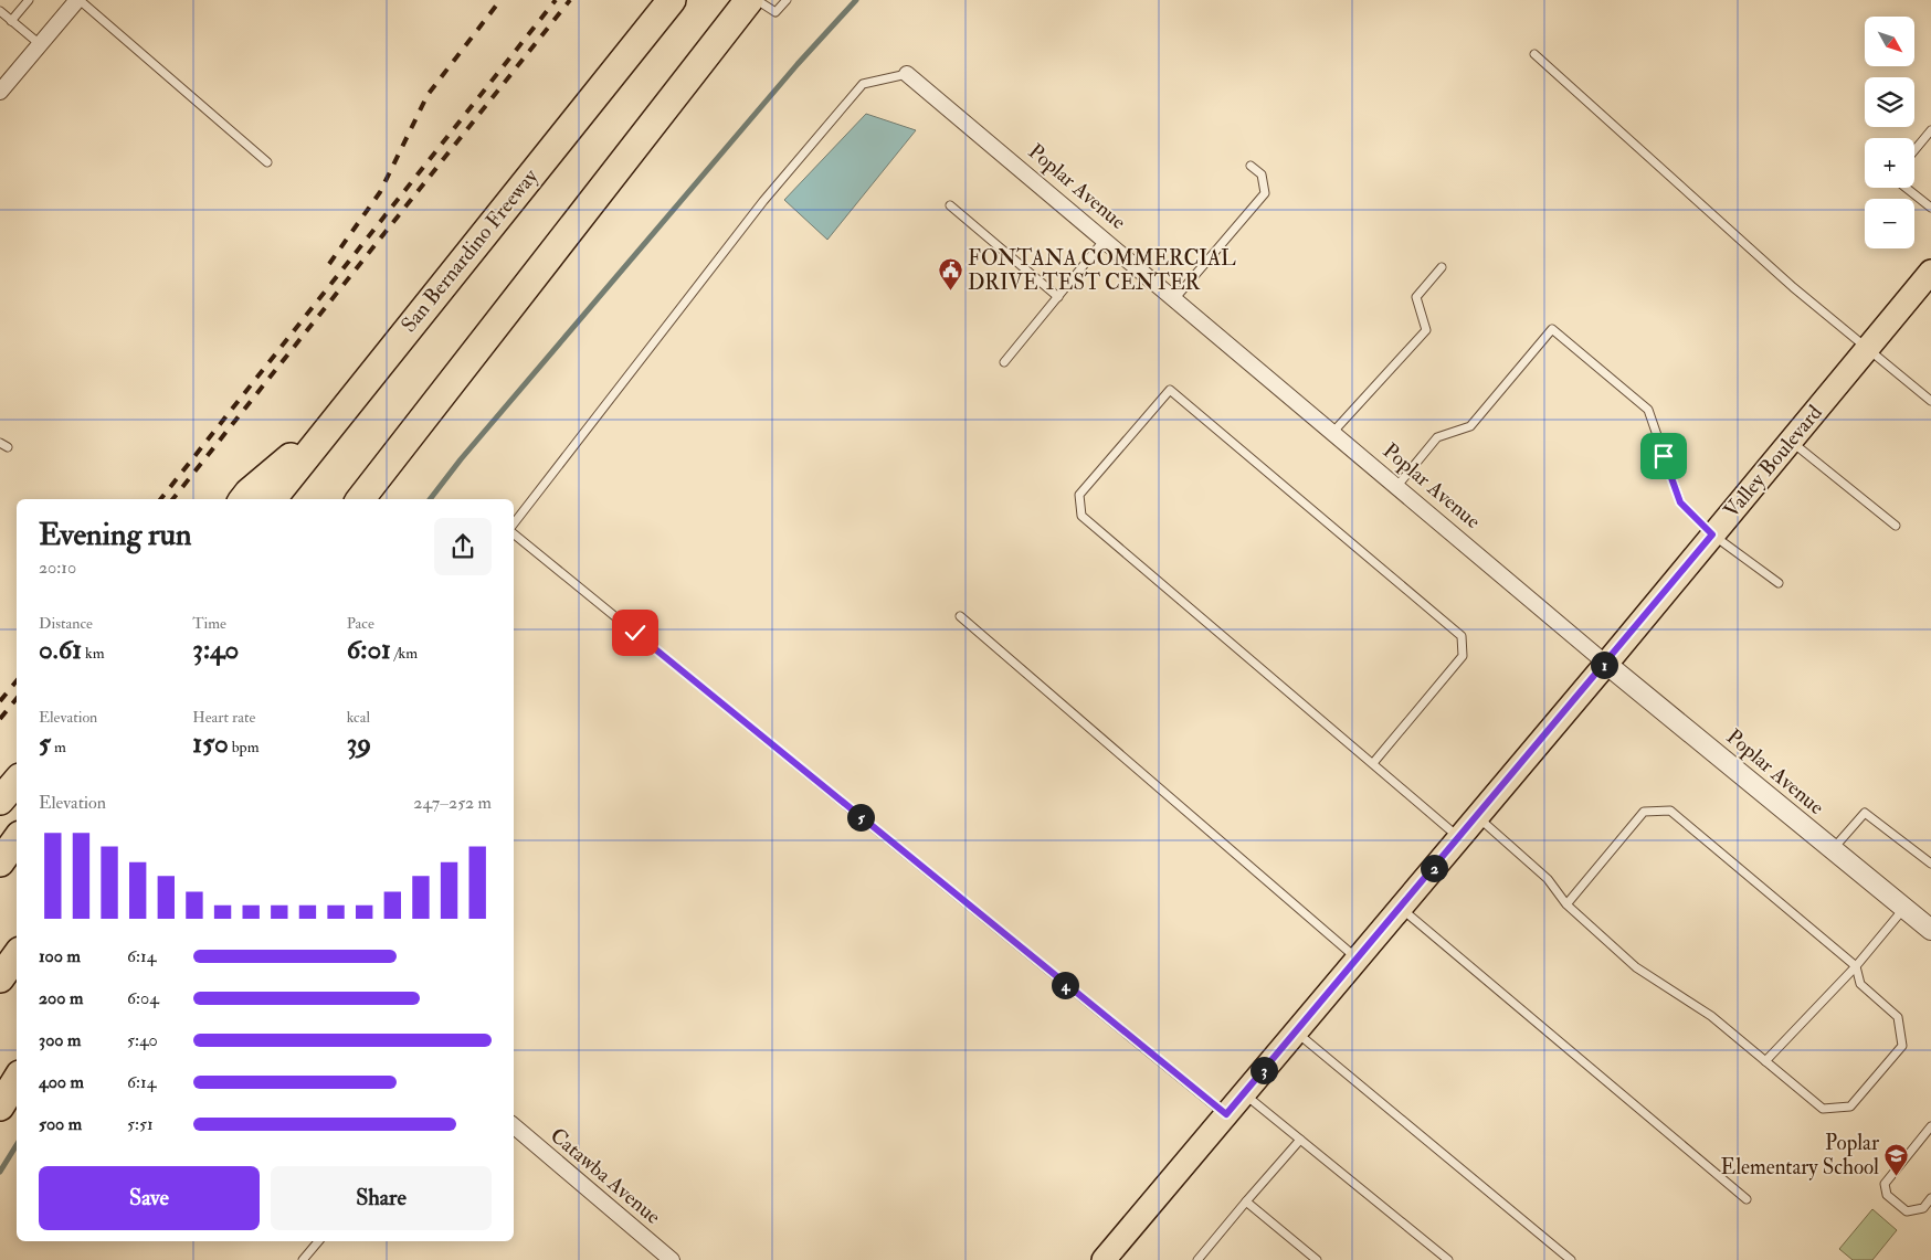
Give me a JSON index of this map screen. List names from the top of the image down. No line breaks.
{"streets":{"highway":["San Bernardino Freeway"],"main road":["Valley Boulevard"],"street":["Poplar Avenue","Catawba Avenue"]},"crossings":[["Poplar Avenue","Valley Boulevard"]],"places":{"public building":["FONTANA COMMERCIAL DRIVE TEST CENTER"],"school or university":["Poplar Elementary School"]},"north":"bottom right","page":{"map_buttons":["+","−"],"heading":["Evening run","20:10"],"stats":[["Distance","0.61 km"],["Time","3:40"],["Pace","6:01 /km"],["Elevation","5 m"],["Heart rate","150 bpm"],["kcal","39"]],"pins":["1","5","2","4","3"],"chart":["Elevation","247–252 m"],"list":[{"name":"100 m","note":"6:14"},{"name":"200 m","note":"6:04"},{"name":"300 m","note":"5:40"},{"name":"400 m","note":"6:14"},{"name":"500 m","note":"5:51"}],"buttons":["Save","Share"]}}
